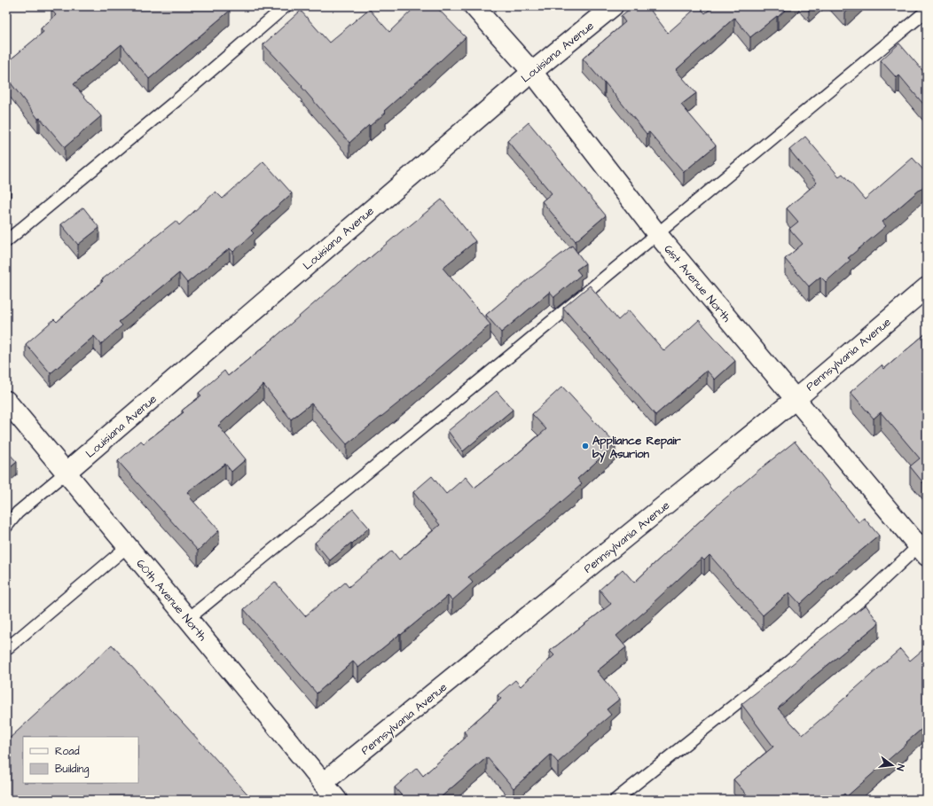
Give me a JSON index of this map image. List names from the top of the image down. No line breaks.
{"streets":{"street":["Louisiana Avenue","61st Avenue North","Pennsylvania Avenue","60th Avenue North"]},"crossings":[["Louisiana Avenue","61st Avenue North"],["Louisiana Avenue","60th Avenue North"],["61st Avenue North","Pennsylvania Avenue"],["Pennsylvania Avenue","60th Avenue North"]],"places":["Appliance Repair by Asurion"],"legend":["Road","Building"],"north":"right"}
